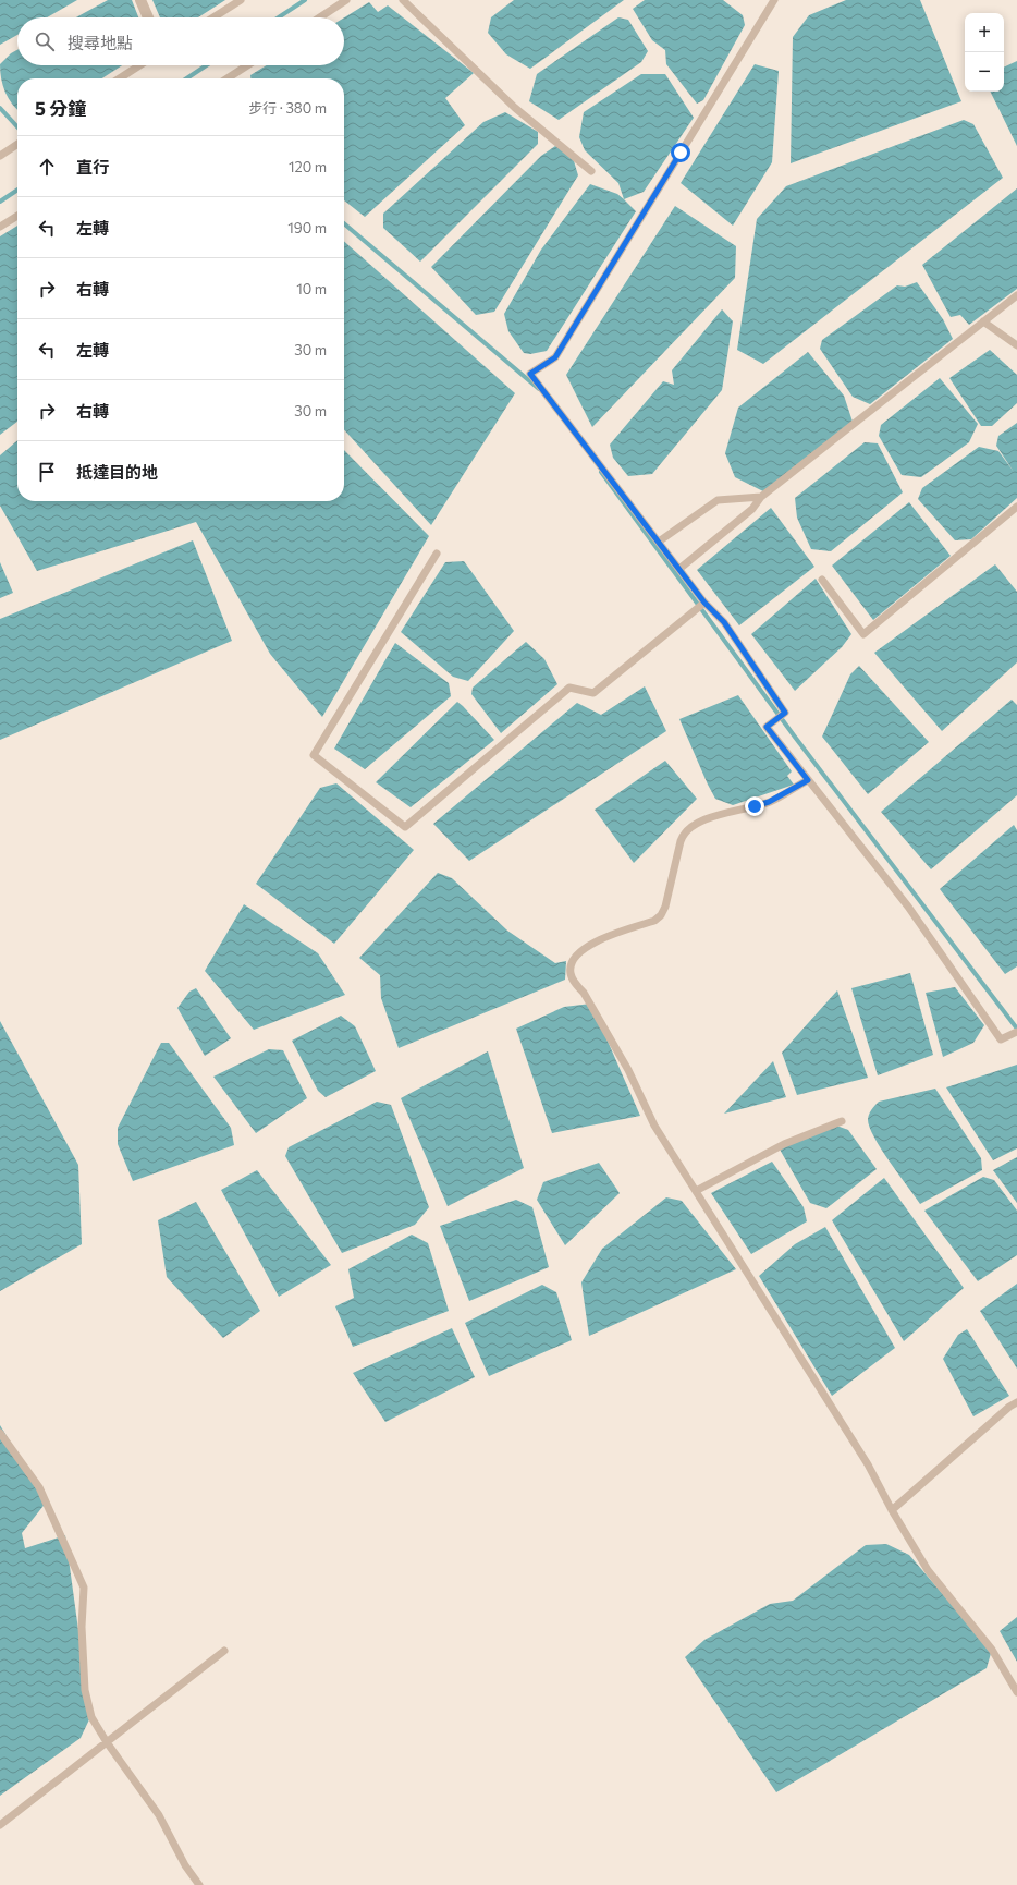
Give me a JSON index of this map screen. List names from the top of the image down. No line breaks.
{"page":{"map_buttons":["+","−"],"search":"搜尋地點","heading":["5 分鐘","步行 · 380 m"],"list":[["直行","120 m"],["左轉","190 m"],["右轉","10 m"],["左轉","30 m"],["右轉","30 m"],"抵達目的地"]}}
